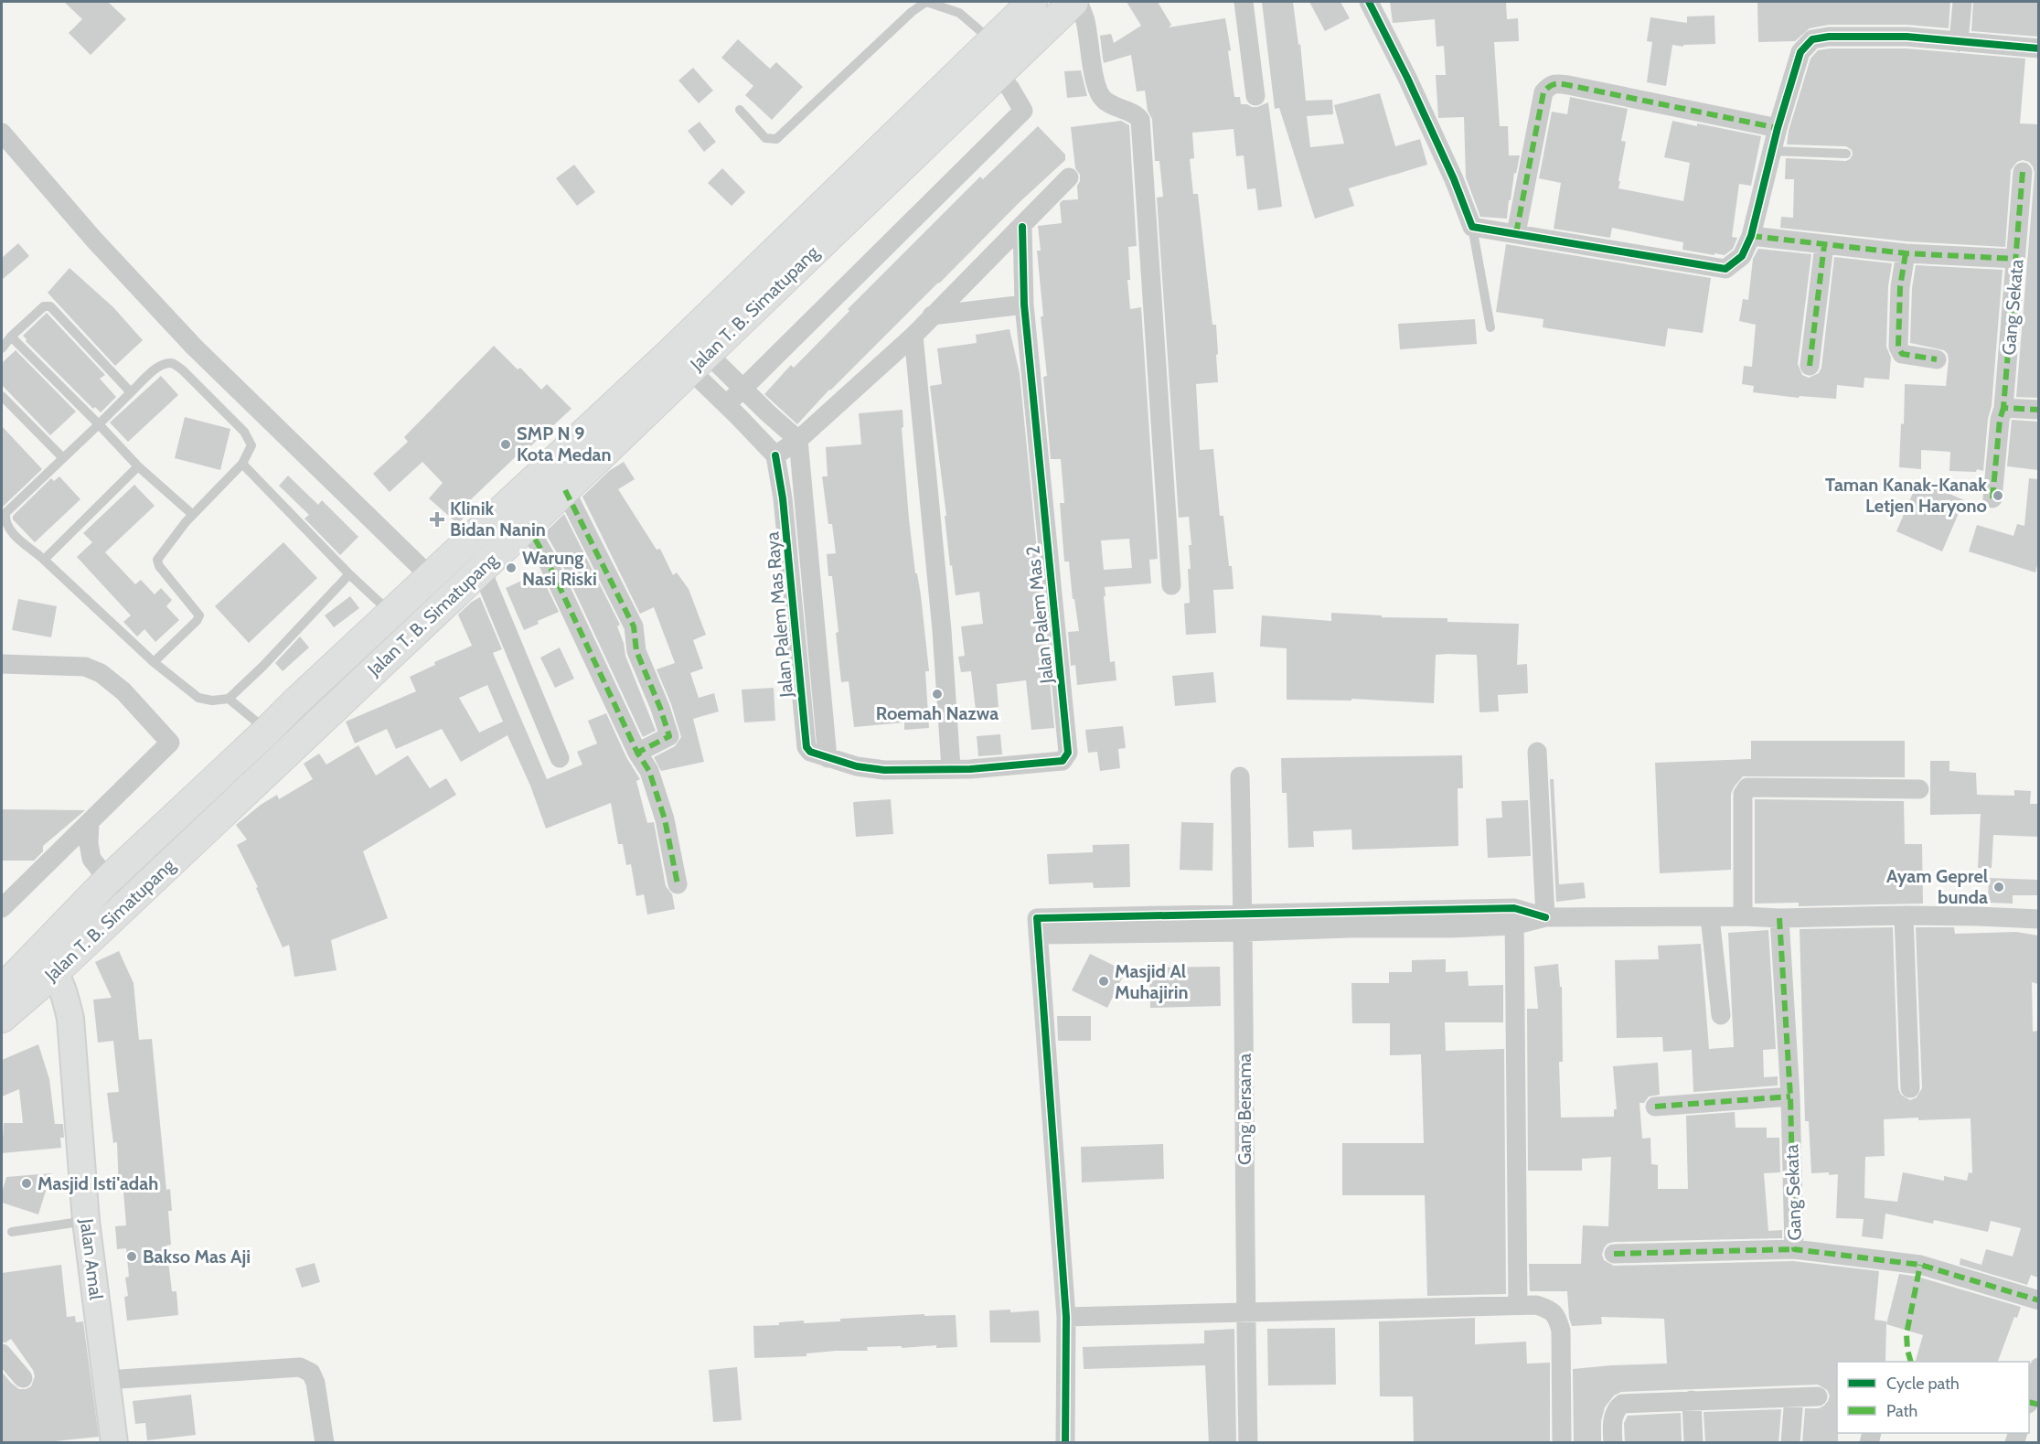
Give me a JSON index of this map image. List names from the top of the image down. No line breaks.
{"streets":{"main road":["Jalan T. B. Simatupang"],"street":["Gang Sekata","Jalan Palem Mas Raya","Jalan Palem Mas 2","Gang Bersama","Jalan Amal"]},"crossings":[["Jalan T. B. Simatupang","Jalan Amal"],["Jalan Palem Mas Raya","Jalan Palem Mas 2"]],"places":{"other":["SMP N 9 Kota Medan","Taman Kanak-Kanak Letjen Haryono","Warung Nasi Riski","Roemah Nazwa","Ayam Geprel bunda","Masjid Al Muhajirin","Masjid Isti'adah","Bakso Mas Aji"],"health":["Klinik Bidan Nanin"]},"legend":["Cycle path","Path"]}
